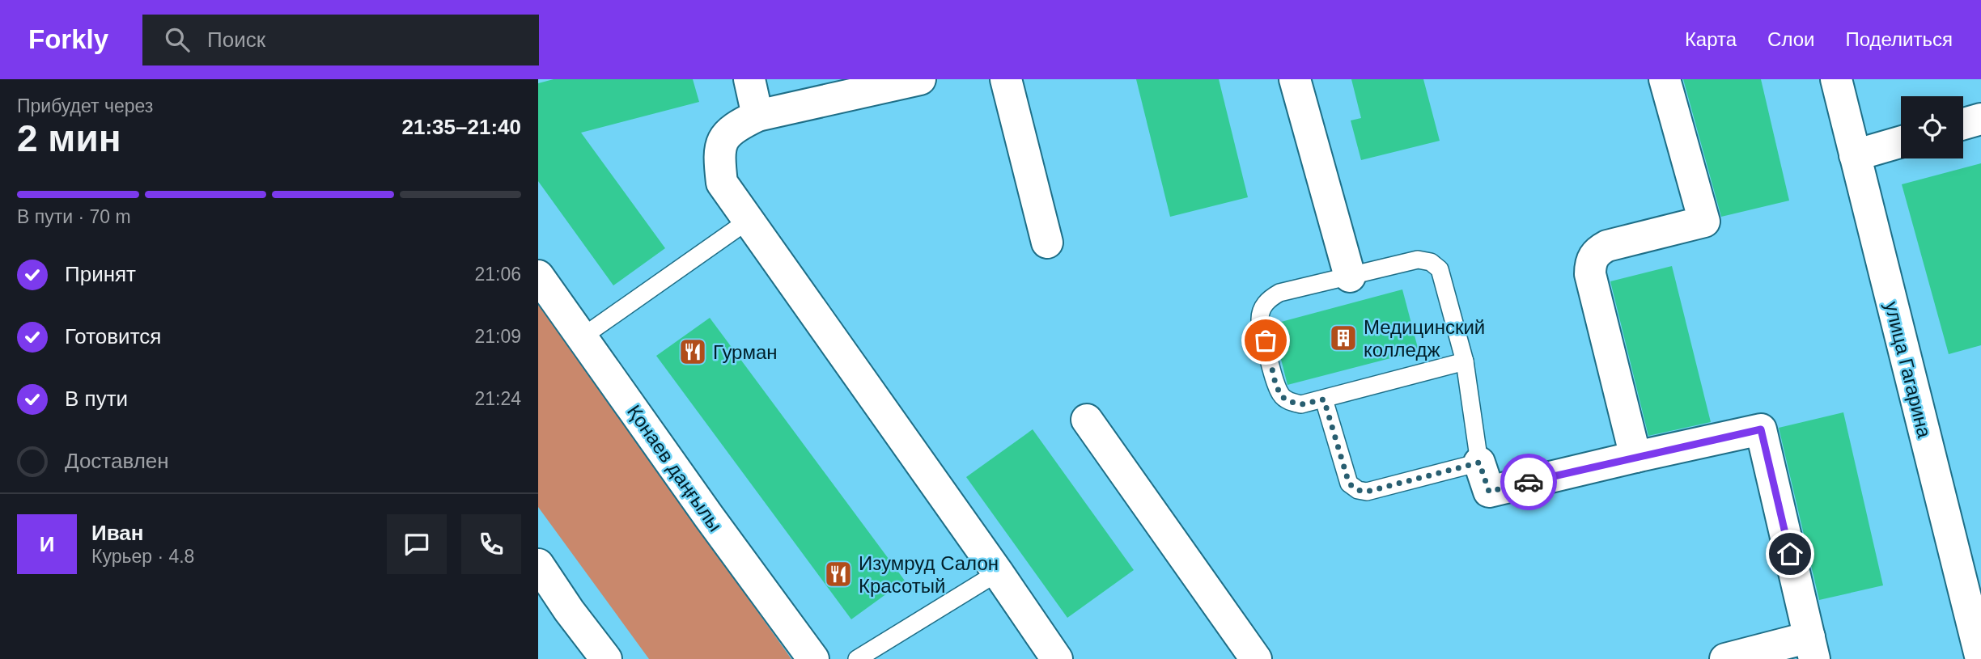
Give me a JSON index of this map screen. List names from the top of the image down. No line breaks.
{"streets":{"street":["улица Гагарина","Қонаев даңғылы"]},"places":{"building":["Медицинский колледж"],"restaurant":["Гурман","Изумруд Салон Красотый"]},"page":{"header":"Forkly","search":"Поиск","nav":["Карта","Слои","Поделиться"],"heading":["2 мин","Прибудет через","21:35–21:40"],"panel":["Иван","Курьер · 4.8"],"bar":"В пути · 70 m","list":[["Принят","21:06"],["Готовится","21:09"],["В пути","21:24"],"Доставлен"],"round":"И"}}
